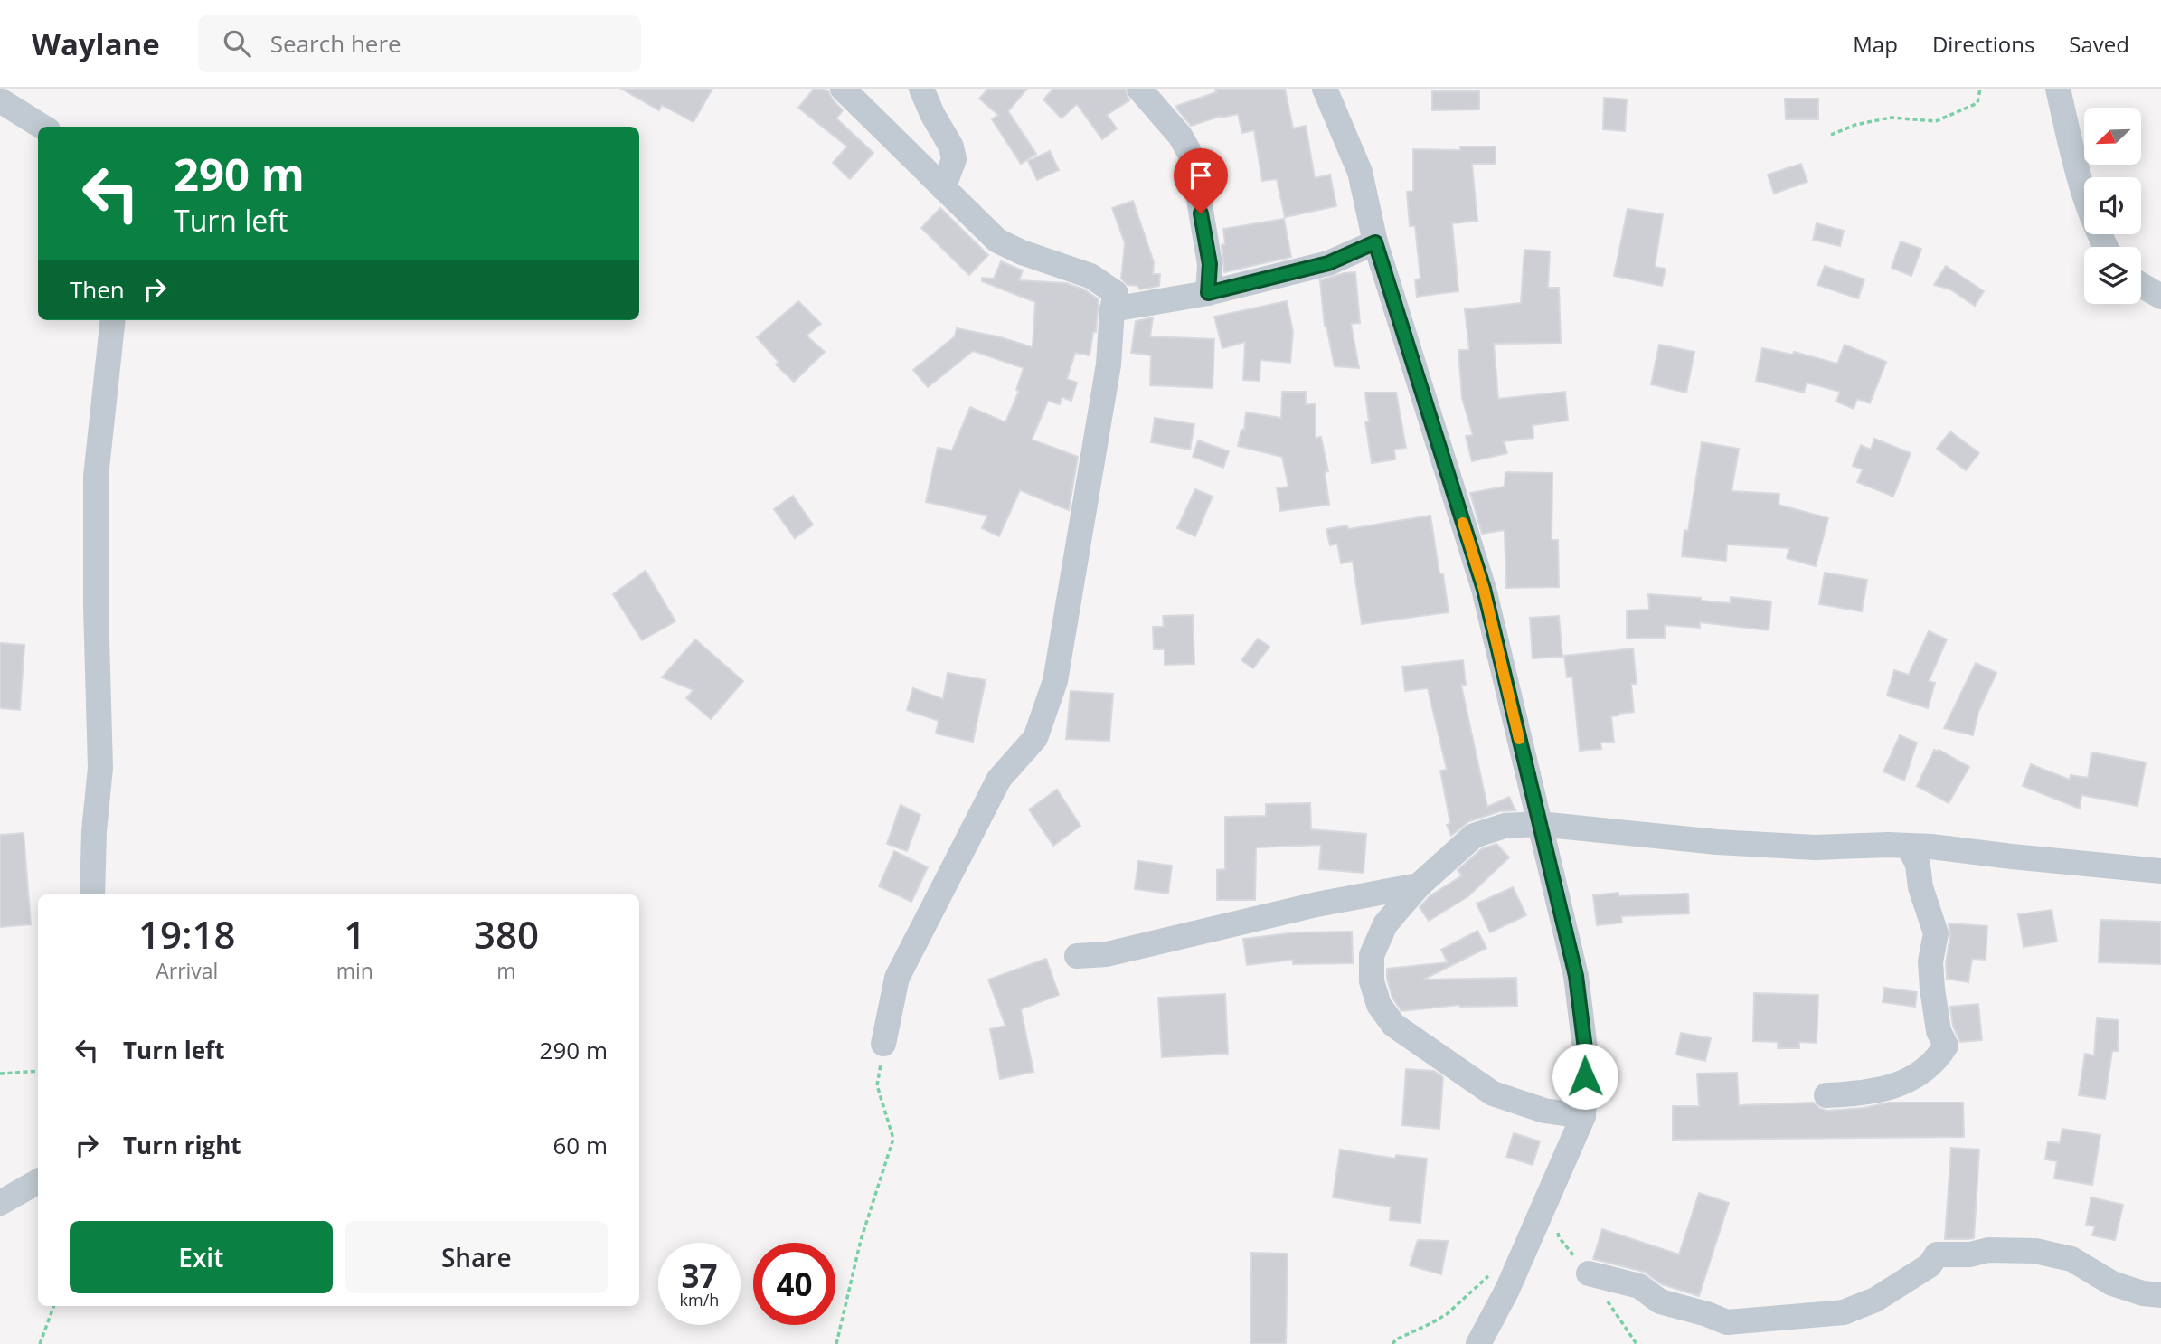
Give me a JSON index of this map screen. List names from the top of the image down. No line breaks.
{"north":"bottom left","page":{"header":"Waylane","search":"Search here","nav":["Map","Directions","Saved"],"turn":["290 m","Turn left"],"then":"Then","eta":["19:18","Arrival","1","min","380","m"],"list":[{"name":"Turn left","value":"290 m"},{"name":"Turn right","value":"60 m"}],"buttons":["Exit","Share"],"speed":"37 km/h","limit":"40"}}
